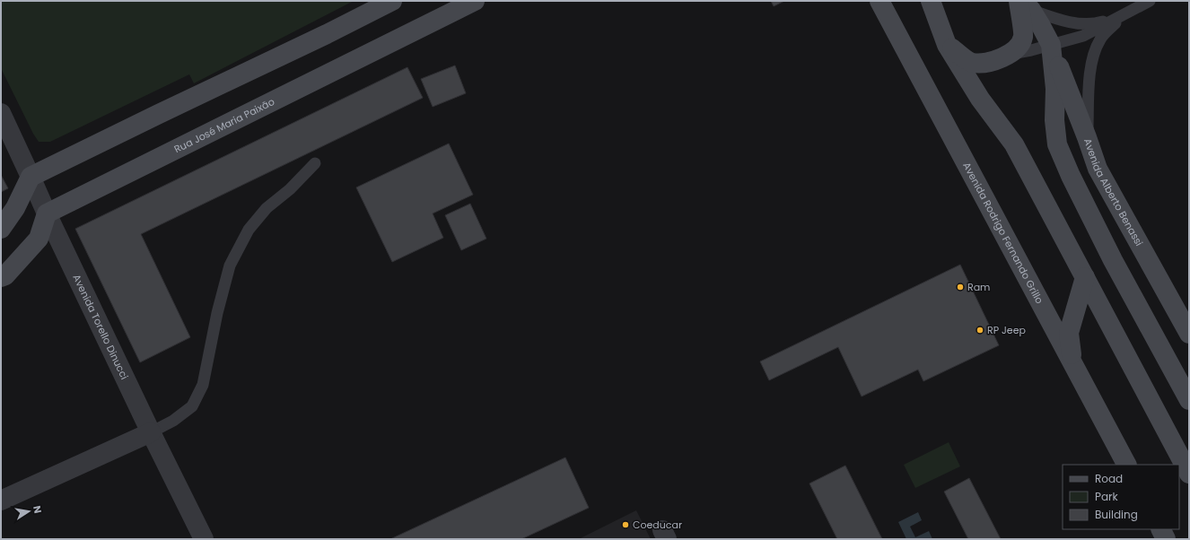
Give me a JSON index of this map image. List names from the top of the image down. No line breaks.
{"streets":{"street":["Rua José Maria Paixão","Avenida Alberto Benassi","Avenida Rodrigo Fernando Grillo","Avenida Torello Dinucci"]},"crossings":[["Rua José Maria Paixão","Avenida Torello Dinucci"]],"places":["Ram","RP Jeep","Coeducar"],"legend":["Road","Park","Building"],"north":"right"}
